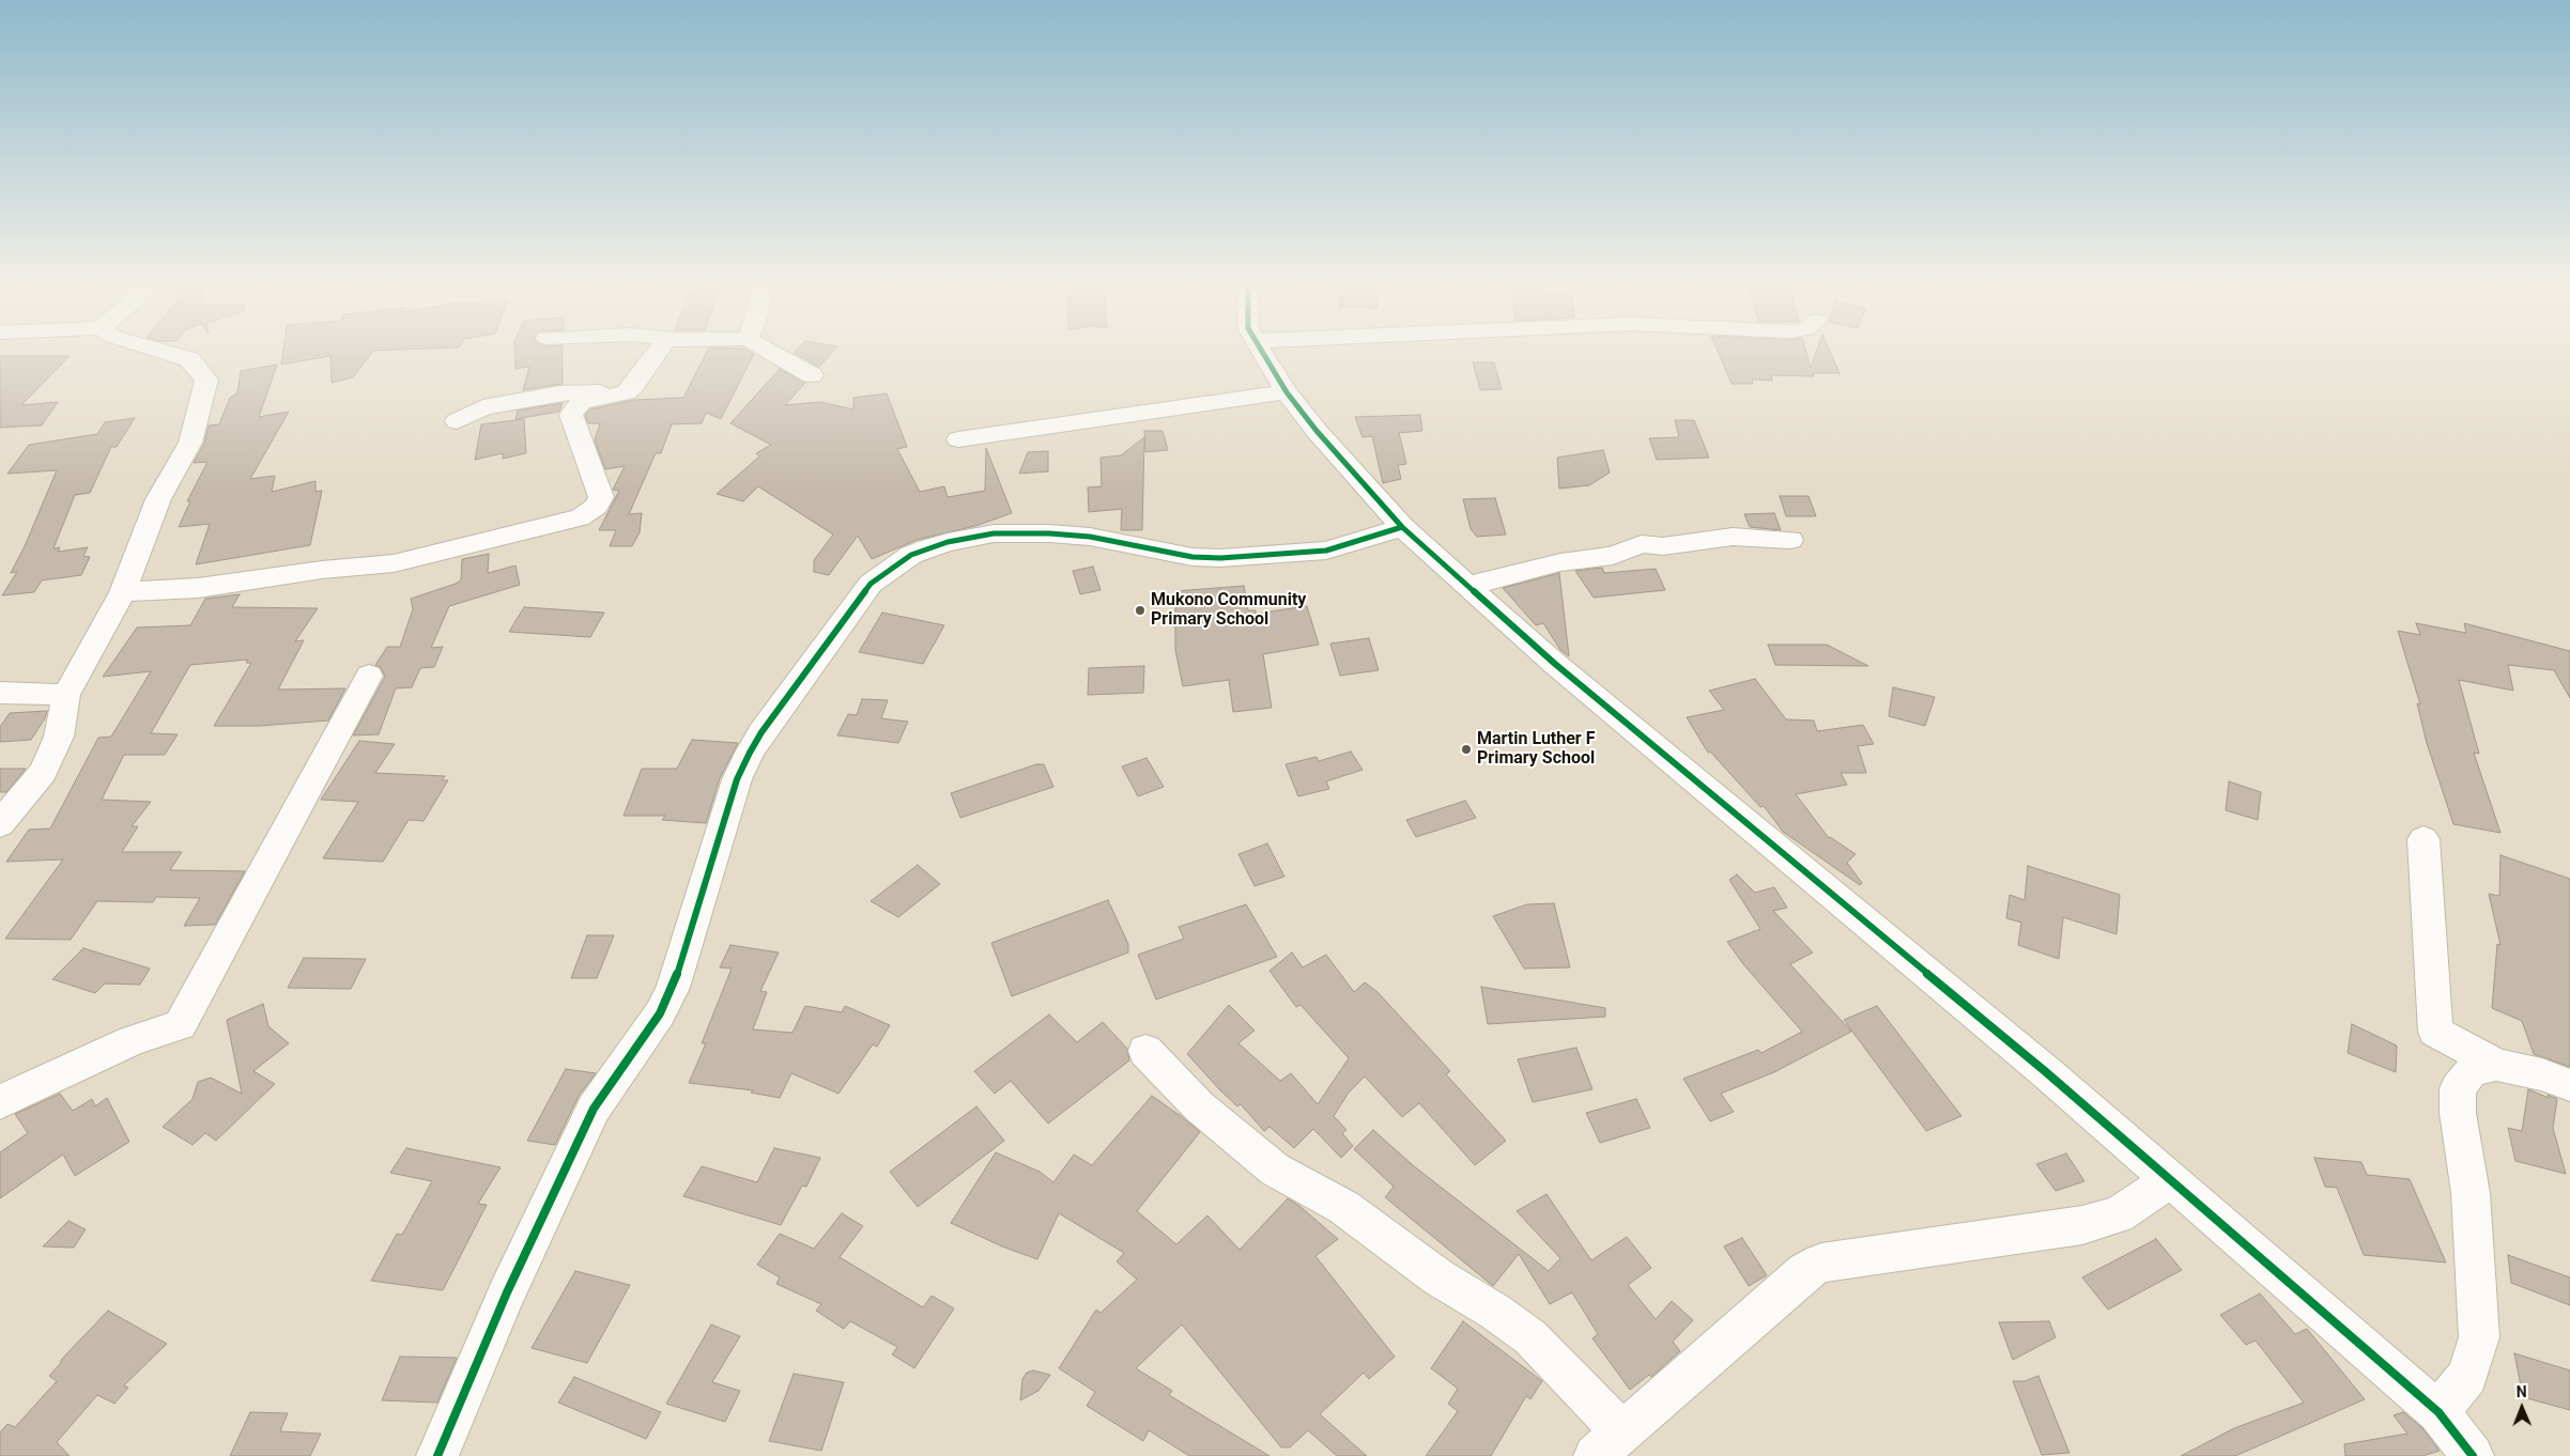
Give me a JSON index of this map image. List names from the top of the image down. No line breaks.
{"places":["Mukono Community Primary School","Martin Luther F Primary School"],"north":"top"}
